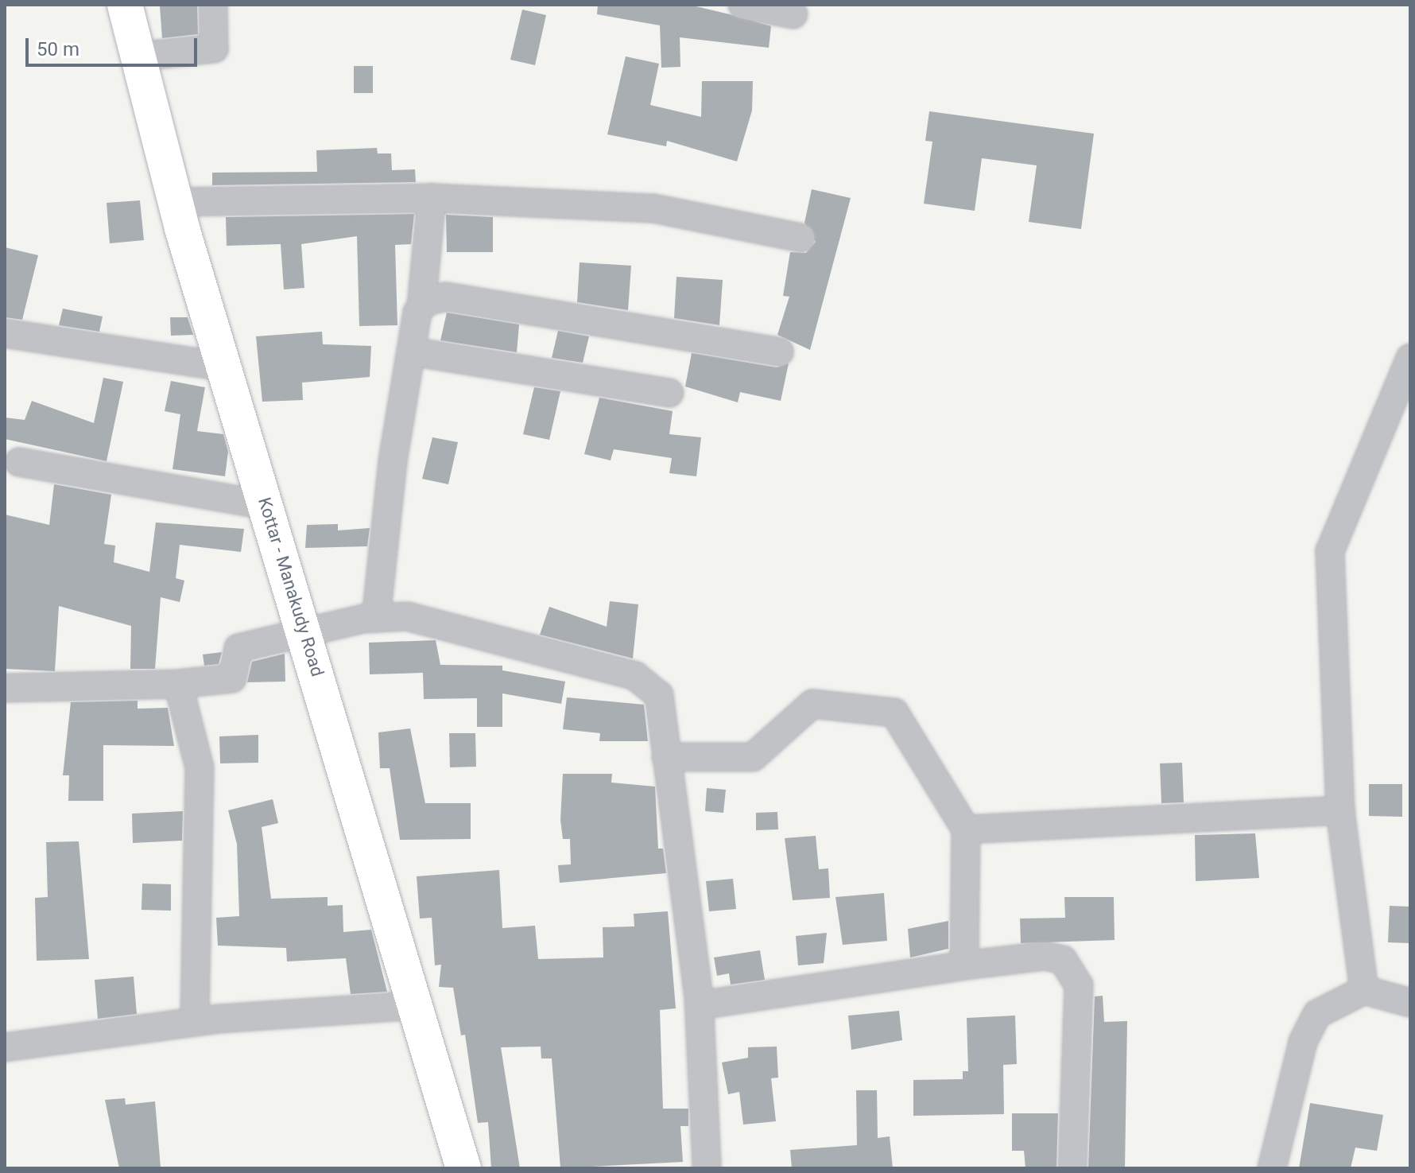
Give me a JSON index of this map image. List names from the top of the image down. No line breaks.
{"streets":{"main road":["Kottar - Manakudy Road"]},"scale_bar":"50 m"}
